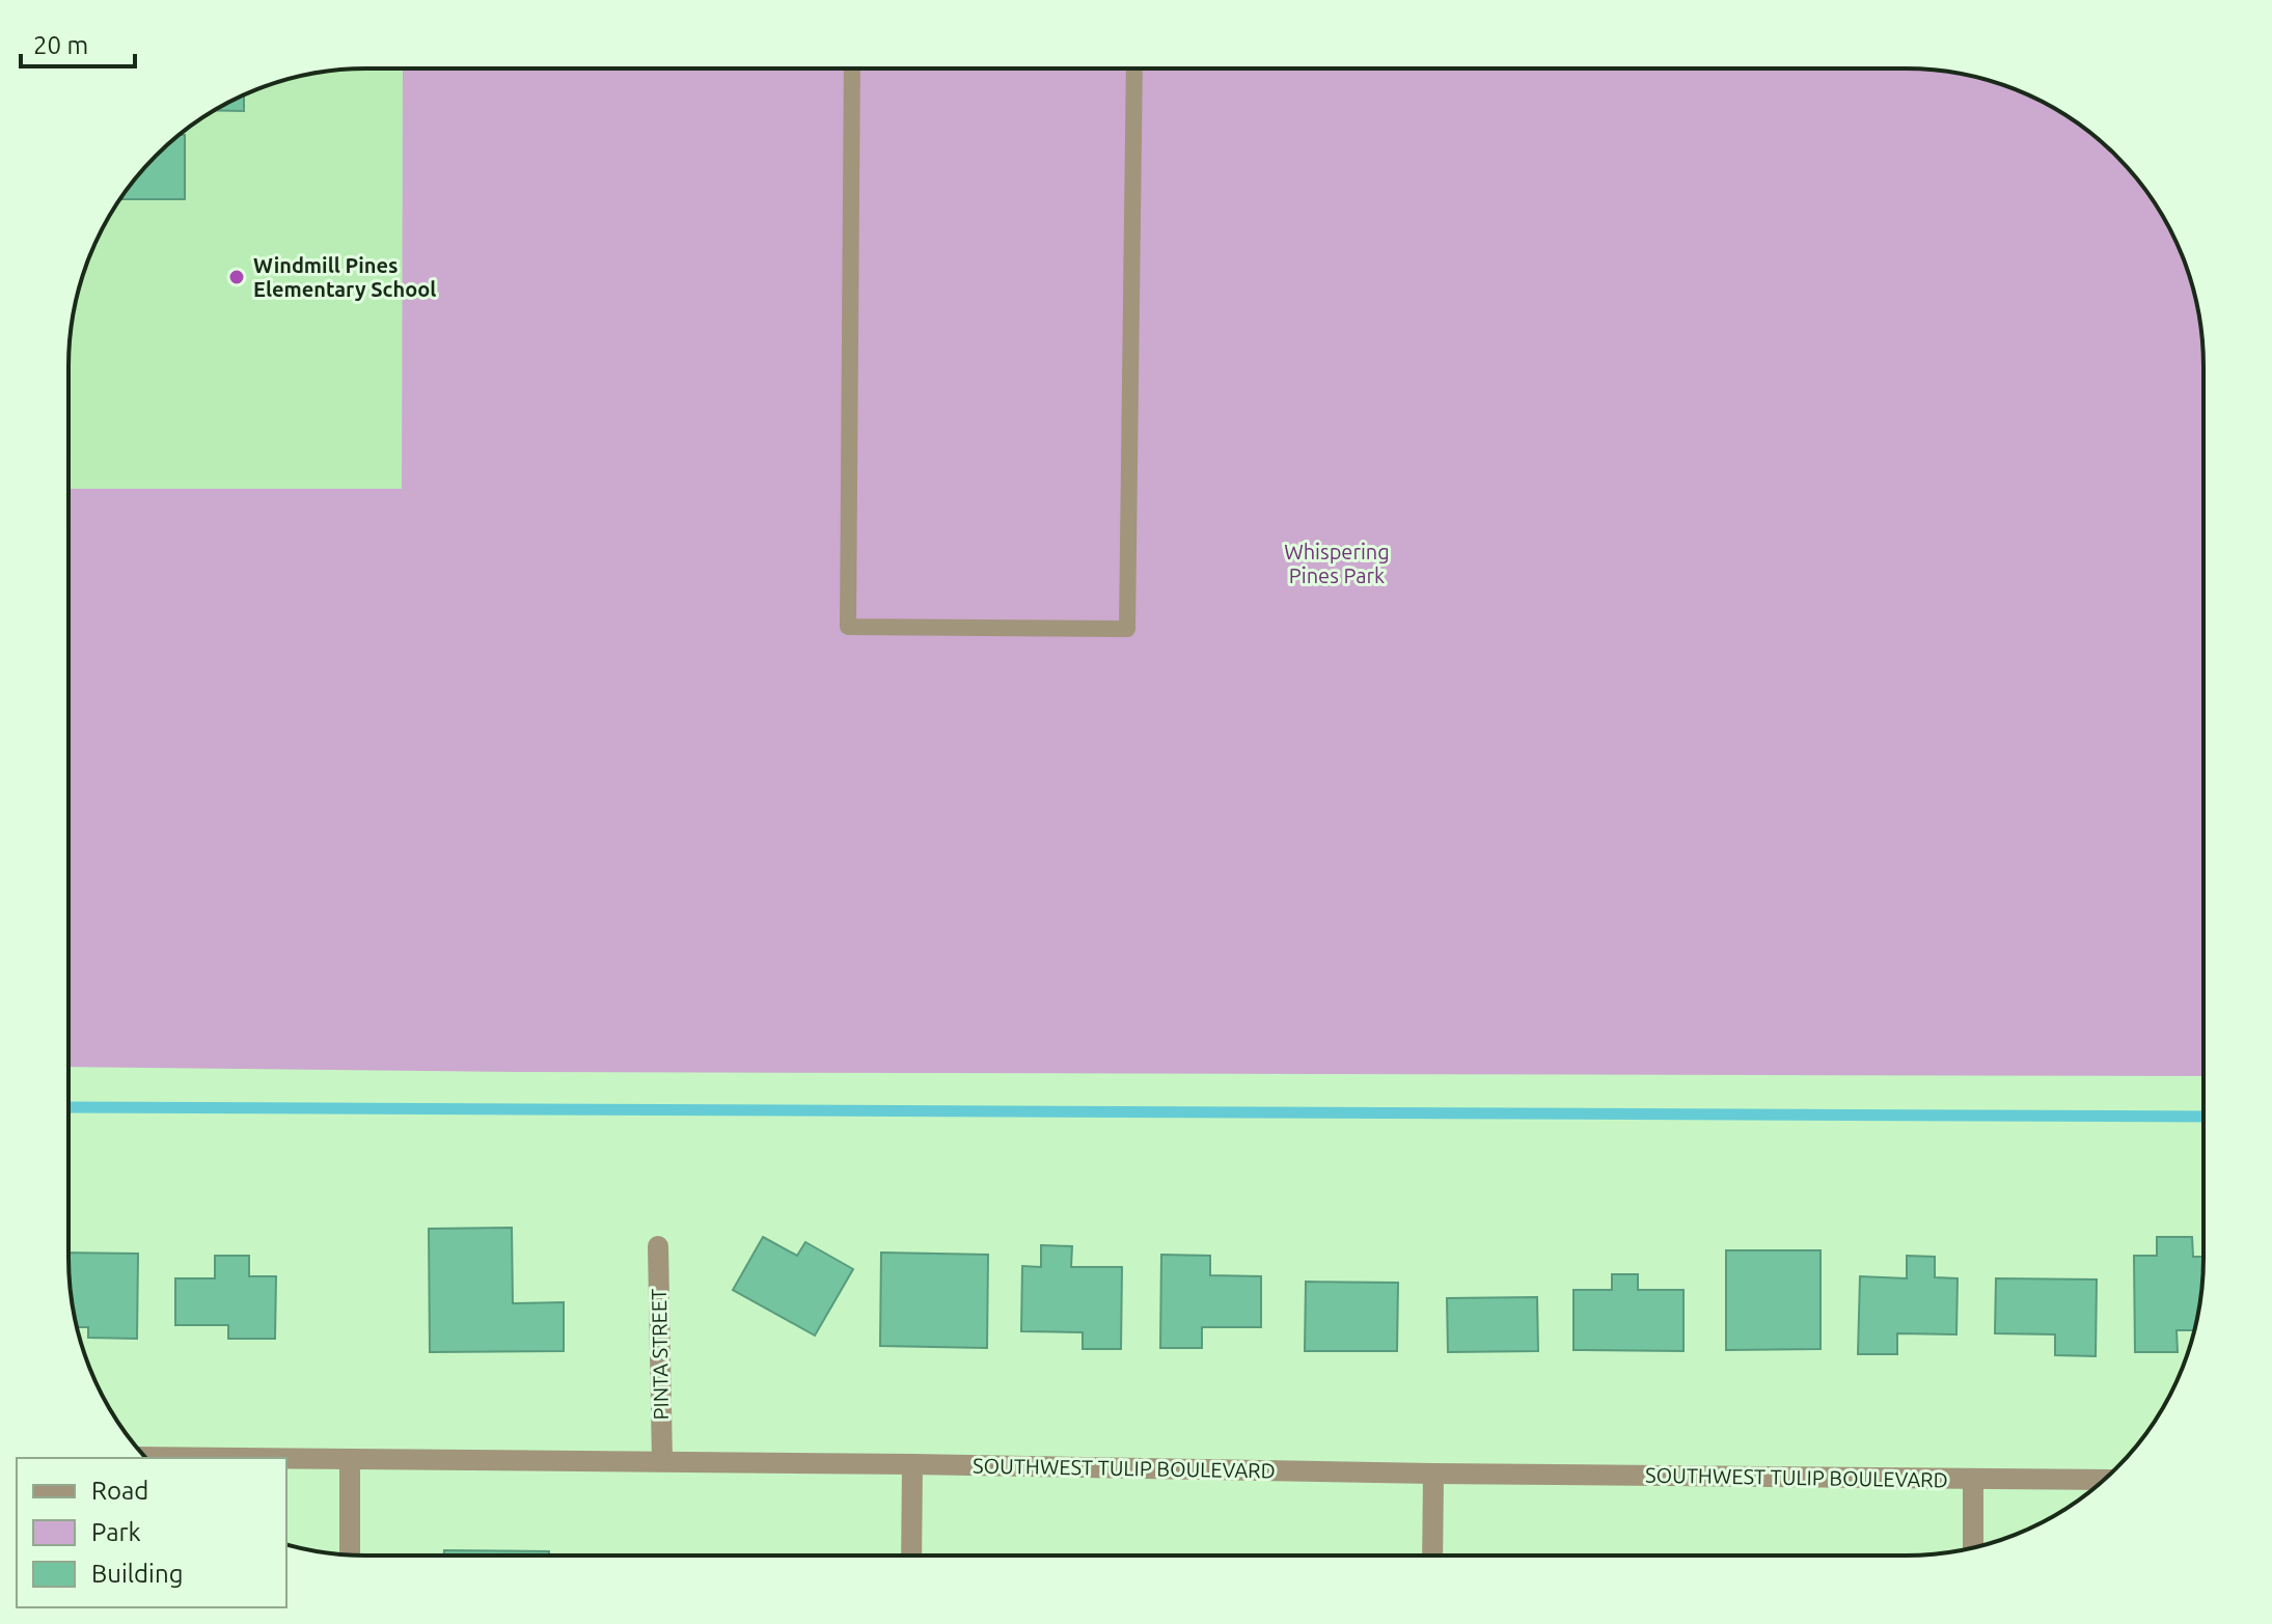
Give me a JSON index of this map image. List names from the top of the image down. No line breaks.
{"streets":{"street":["PINTA STREET","SOUTHWEST TULIP BOULEVARD"]},"crossings":[["PINTA STREET","SOUTHWEST TULIP BOULEVARD"]],"parks":["Whispering Pines Park"],"places":["Windmill Pines Elementary School"],"legend":["Road","Park","Building"],"scale_bar":"20 m"}
